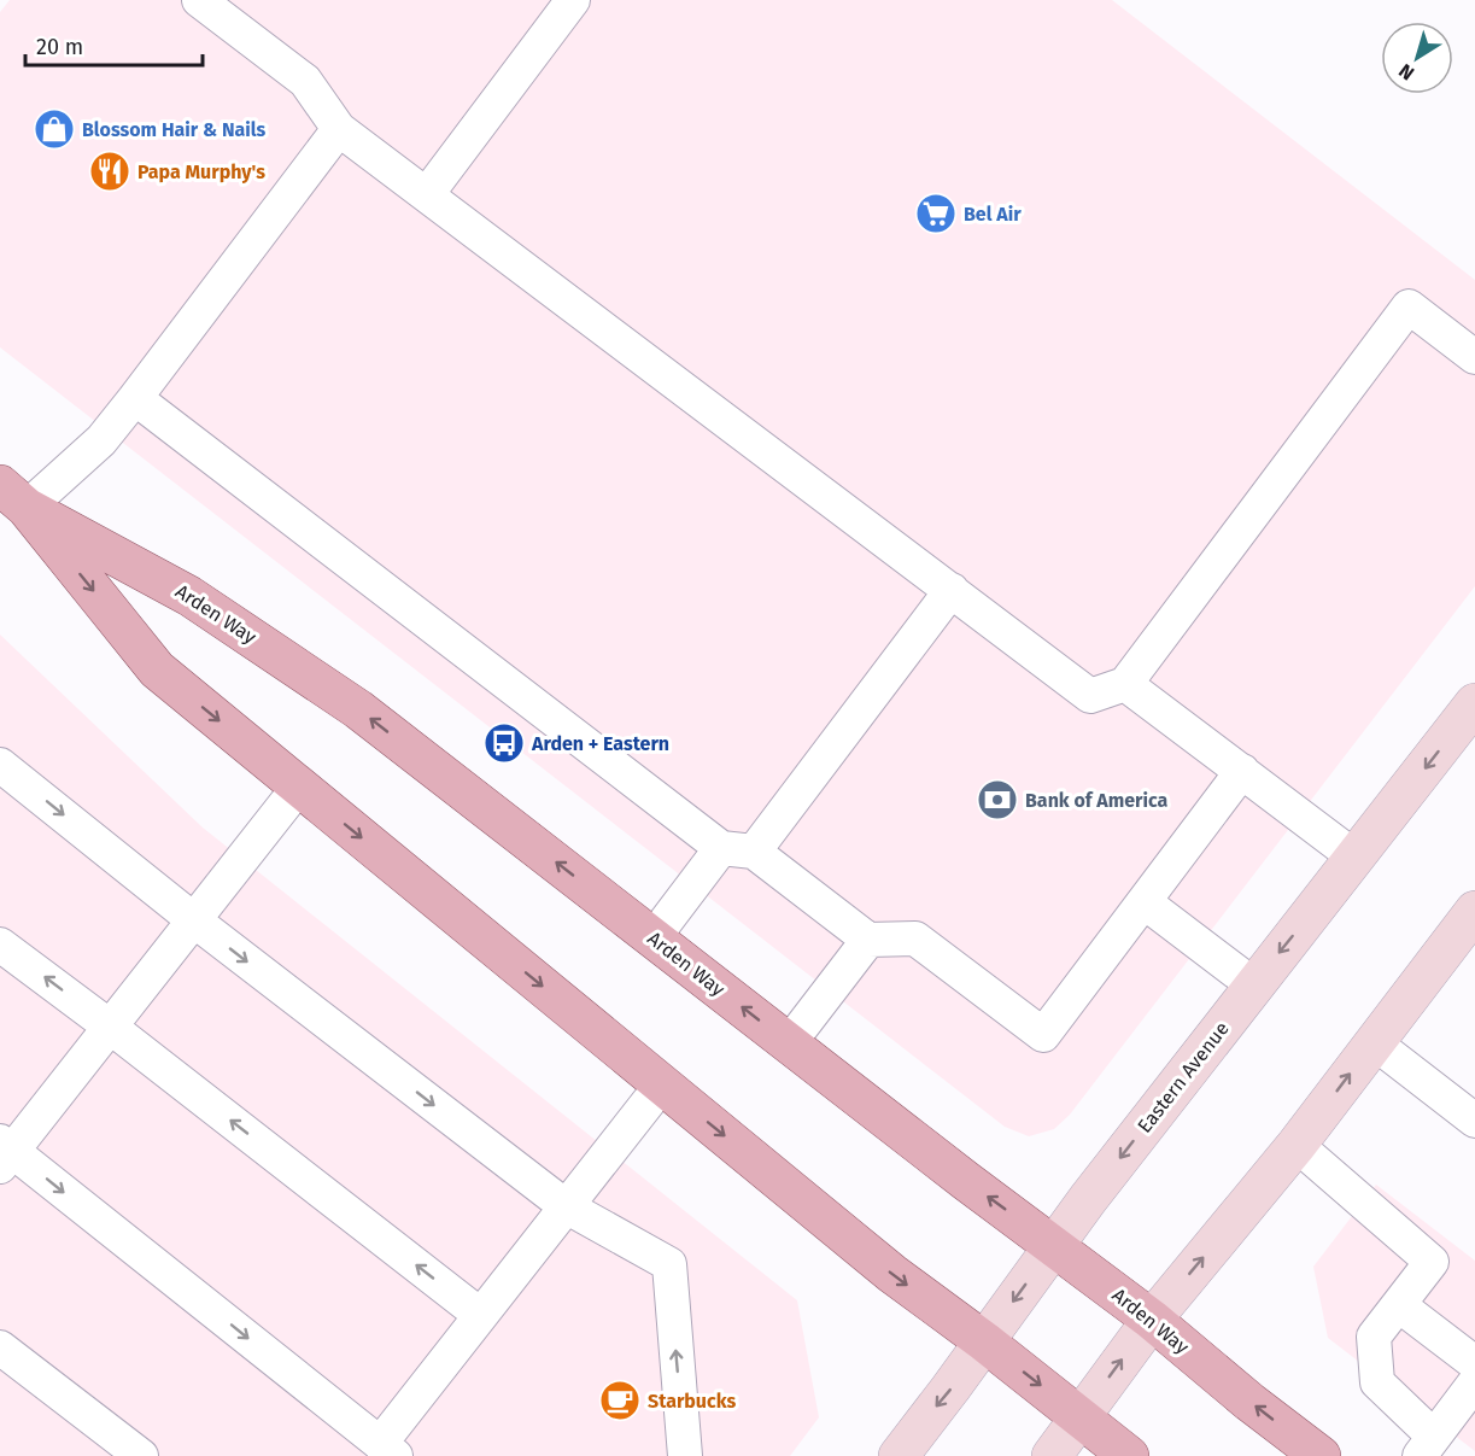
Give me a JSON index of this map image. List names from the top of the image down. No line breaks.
{"streets":{"main road":["Arden Way","Eastern Avenue"]},"crossings":[["Arden Way","Eastern Avenue"]],"places":{"shop":["Blossom Hair & Nails"],"restaurant":["Papa Murphy's"],"supermarket":["Bel Air"],"bus stop":["Arden + Eastern"],"bank":["Bank of America"],"cafe":["Starbucks"]},"scale_bar":"20 m","north":"bottom left"}
